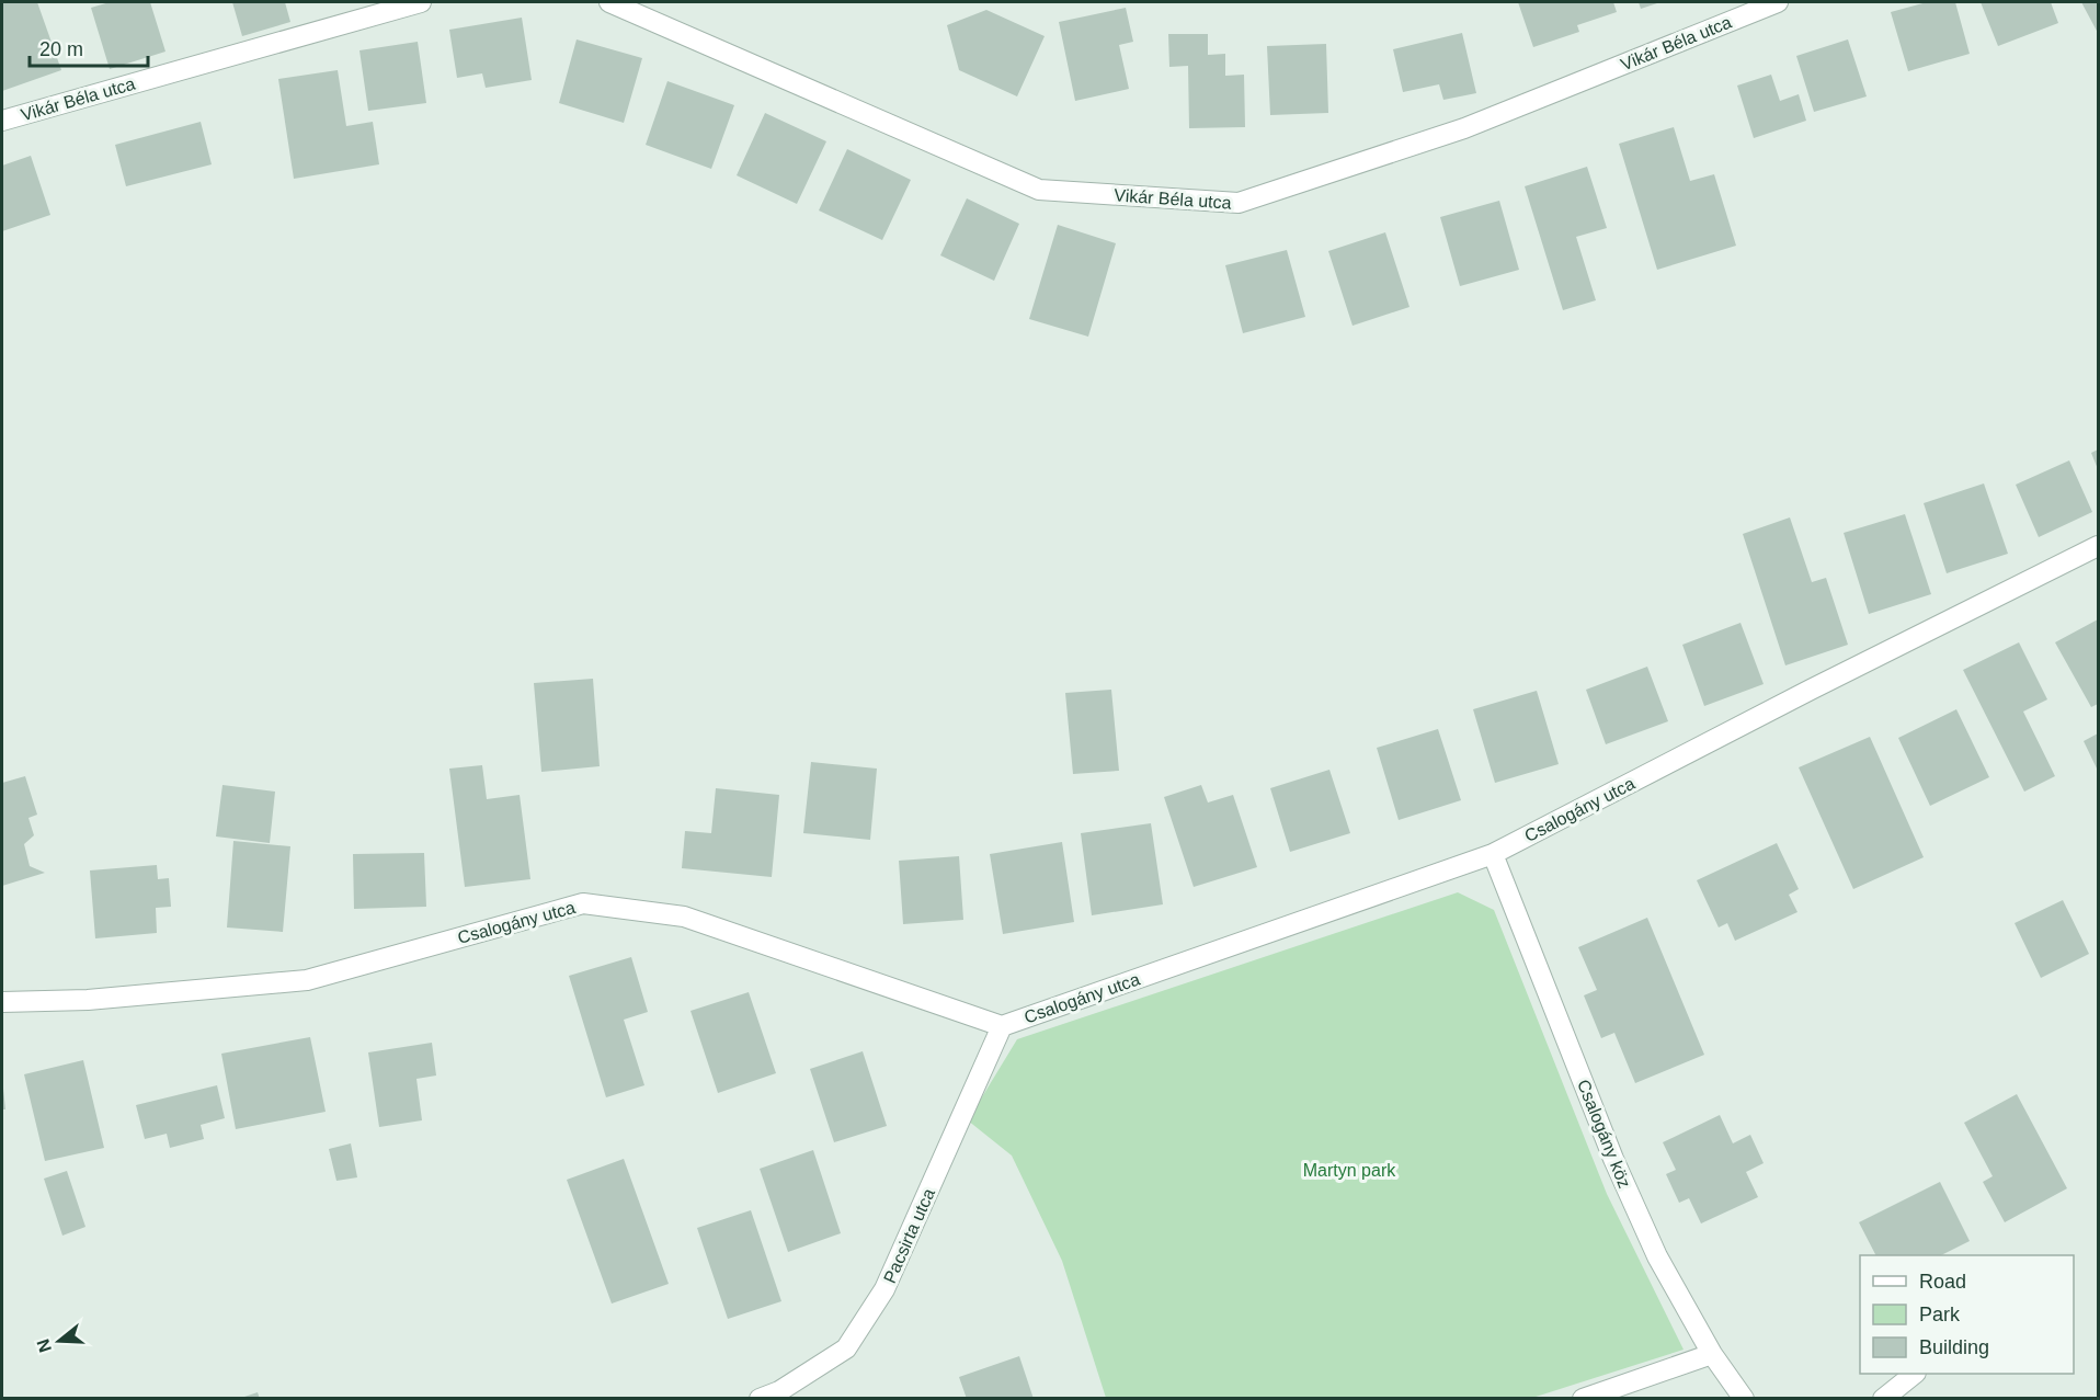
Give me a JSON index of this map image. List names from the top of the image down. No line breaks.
{"streets":{"street":["Vikár Béla utca","Csalogány utca","Csalogány köz","Pacsirta utca"]},"crossings":[["Csalogány utca","Csalogány köz"],["Csalogány utca","Pacsirta utca"]],"parks":["Martyn park"],"legend":["Road","Park","Building"],"scale_bar":"20 m","north":"left"}
